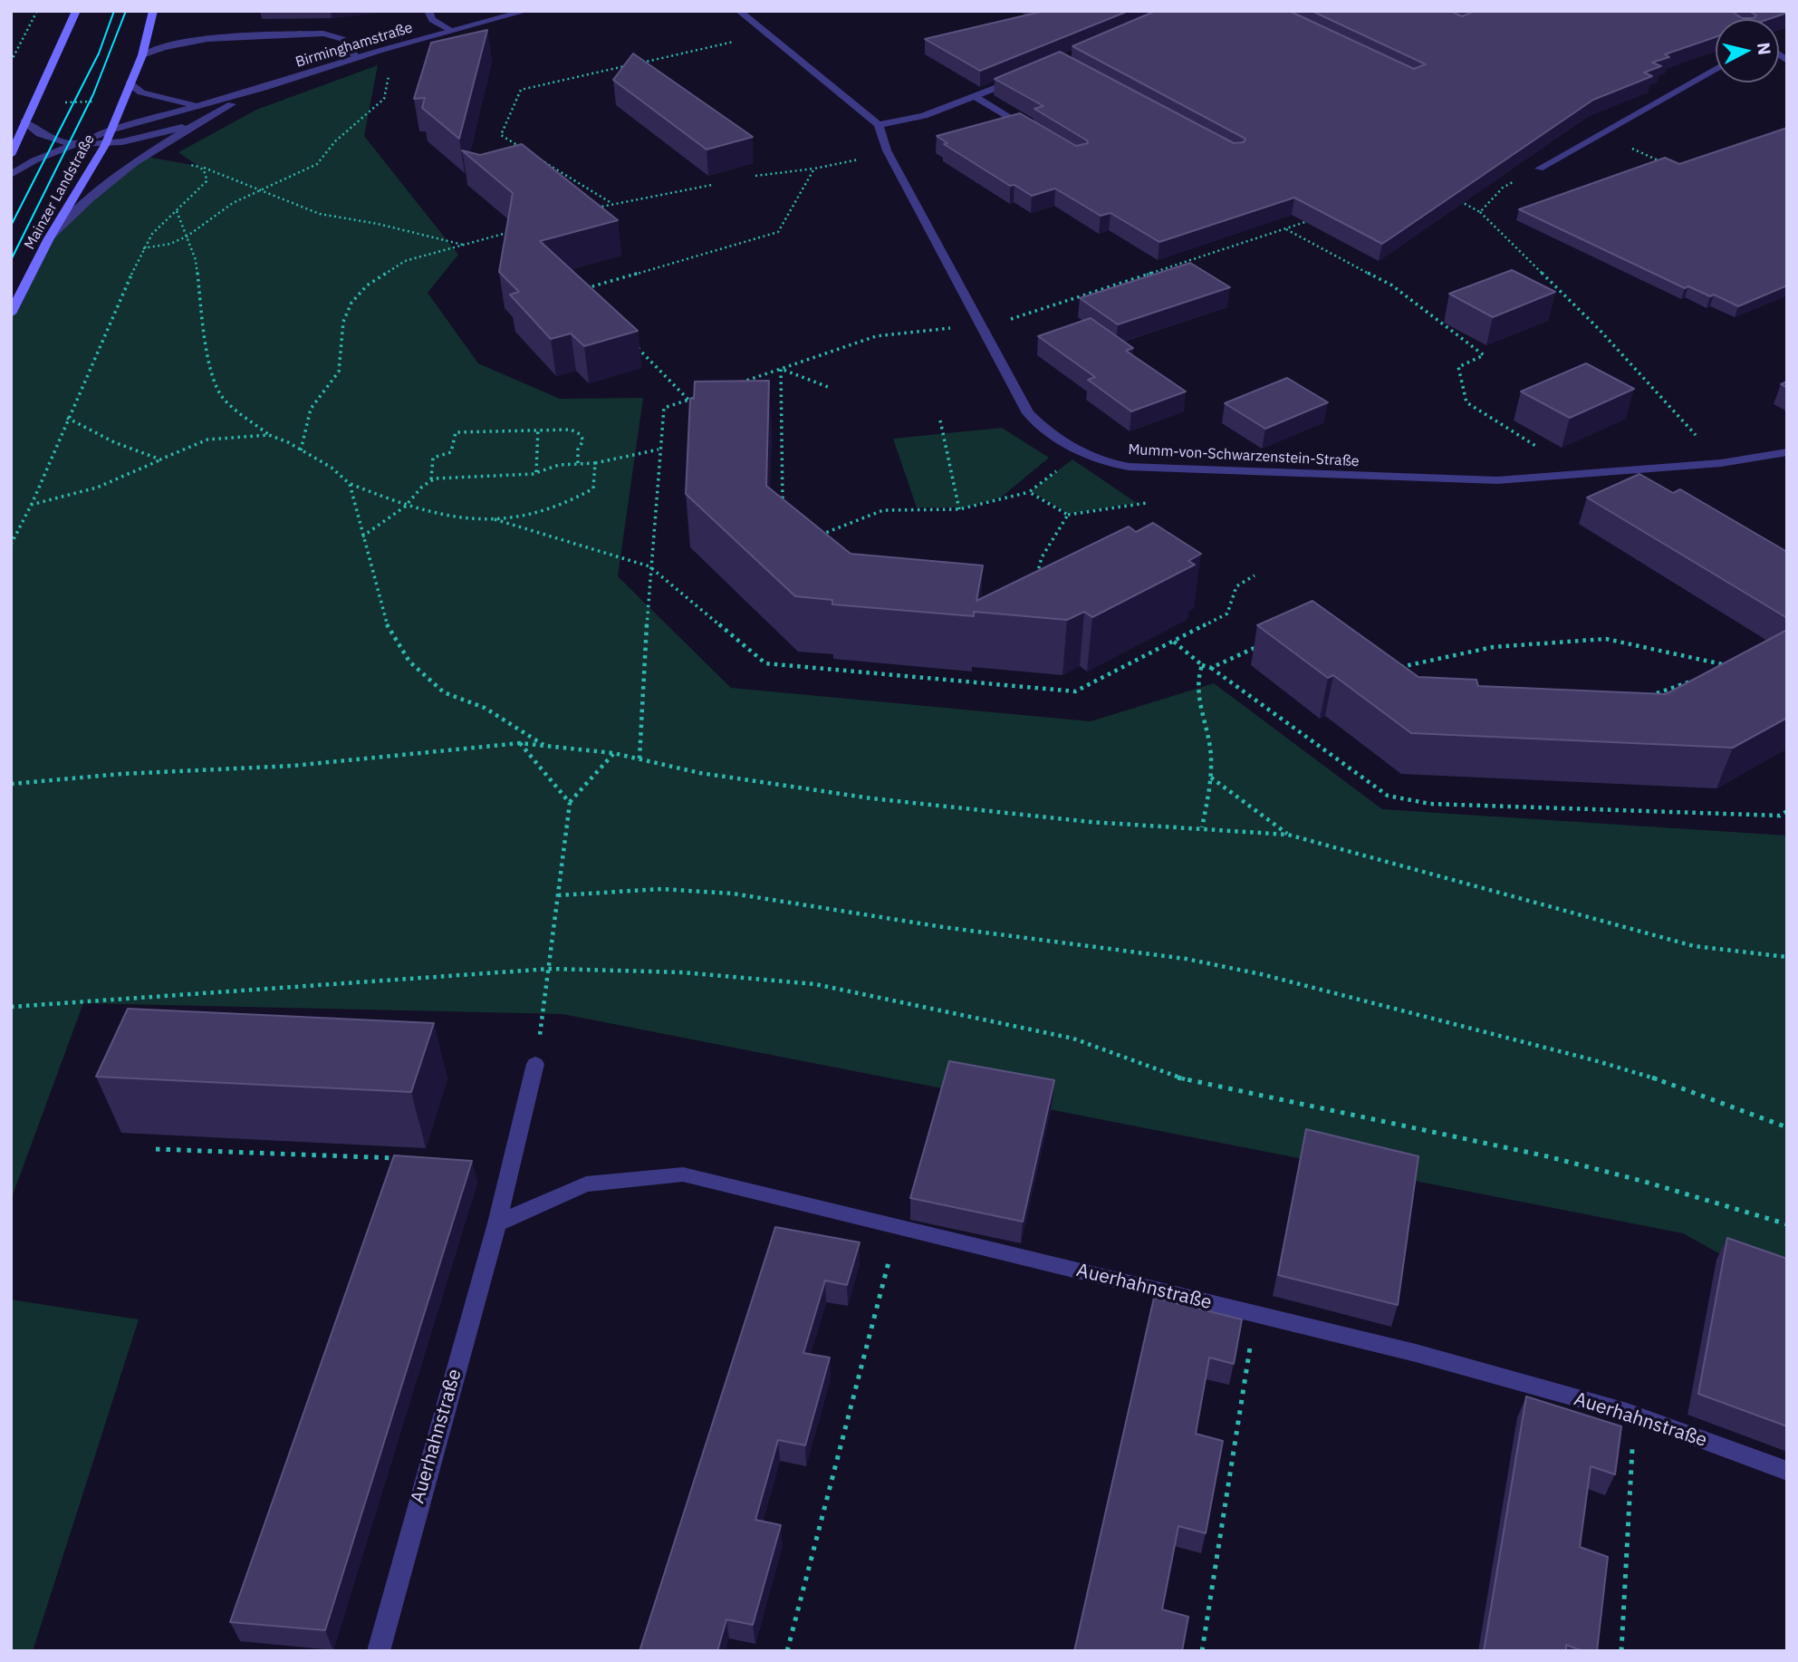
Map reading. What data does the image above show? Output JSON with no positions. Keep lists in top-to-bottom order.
{
  "streets": {
    "main road": ["Mainzer Landstraße"],
    "street": ["Birminghamstraße", "Mumm-von-Schwarzenstein-Straße", "Auerhahnstraße"]
  },
  "crossings": [
    ["Birminghamstraße", "Mainzer Landstraße"]
  ],
  "north": "right"
}
